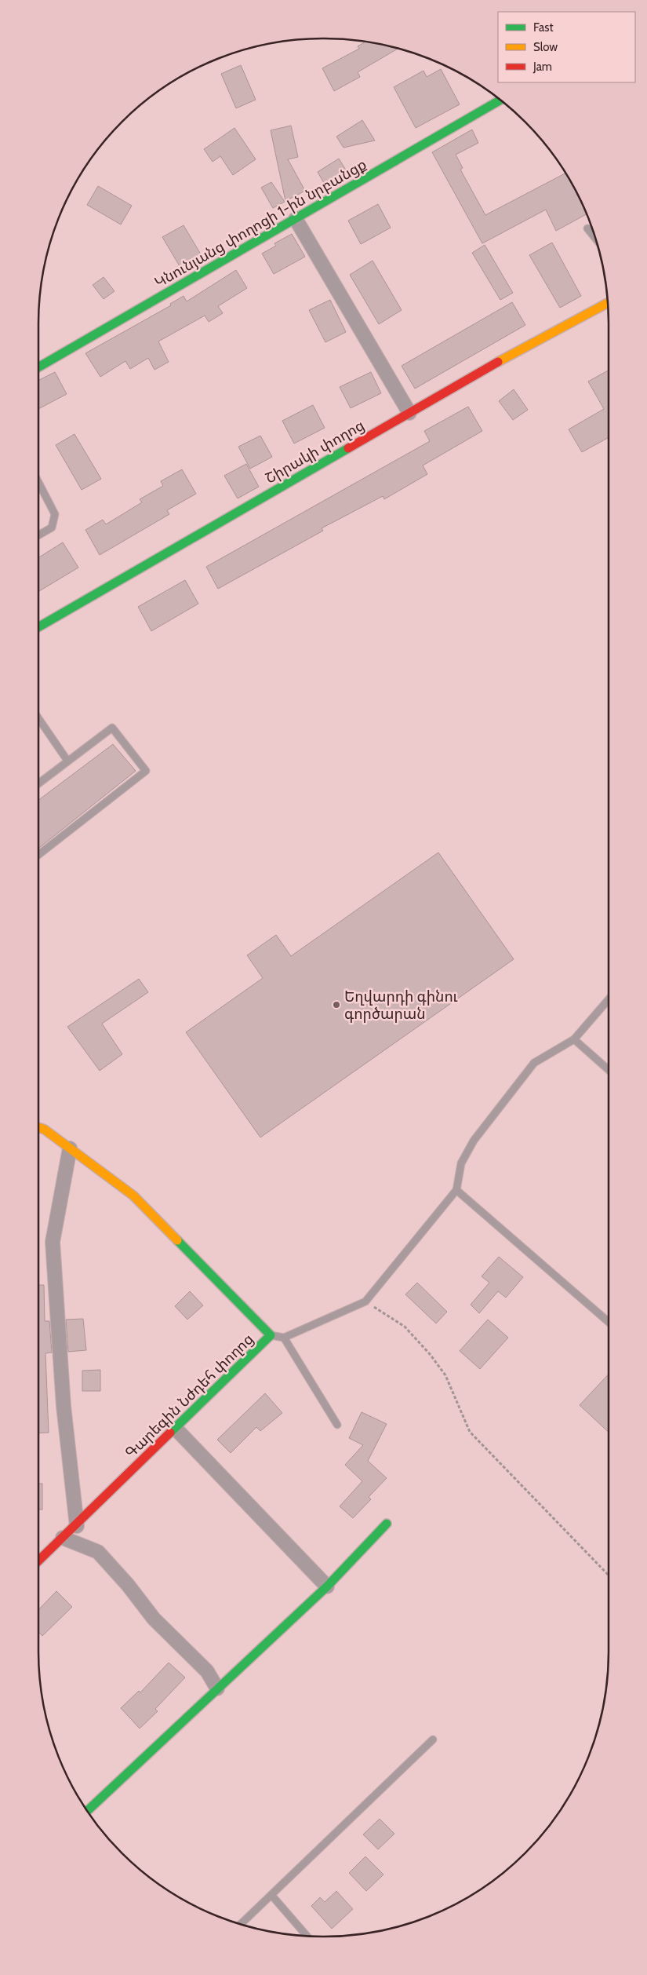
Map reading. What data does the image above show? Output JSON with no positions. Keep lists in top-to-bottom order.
{
  "streets": {
    "street": ["Կնունյանց փողոցի 1-ին նրբանցք", "Շիրակի փողոց", "Գարեգին Նժդեհ փողոց"]
  },
  "places": ["Եղվարդի գինու գործարան"],
  "legend": ["Fast", "Slow", "Jam"]
}
